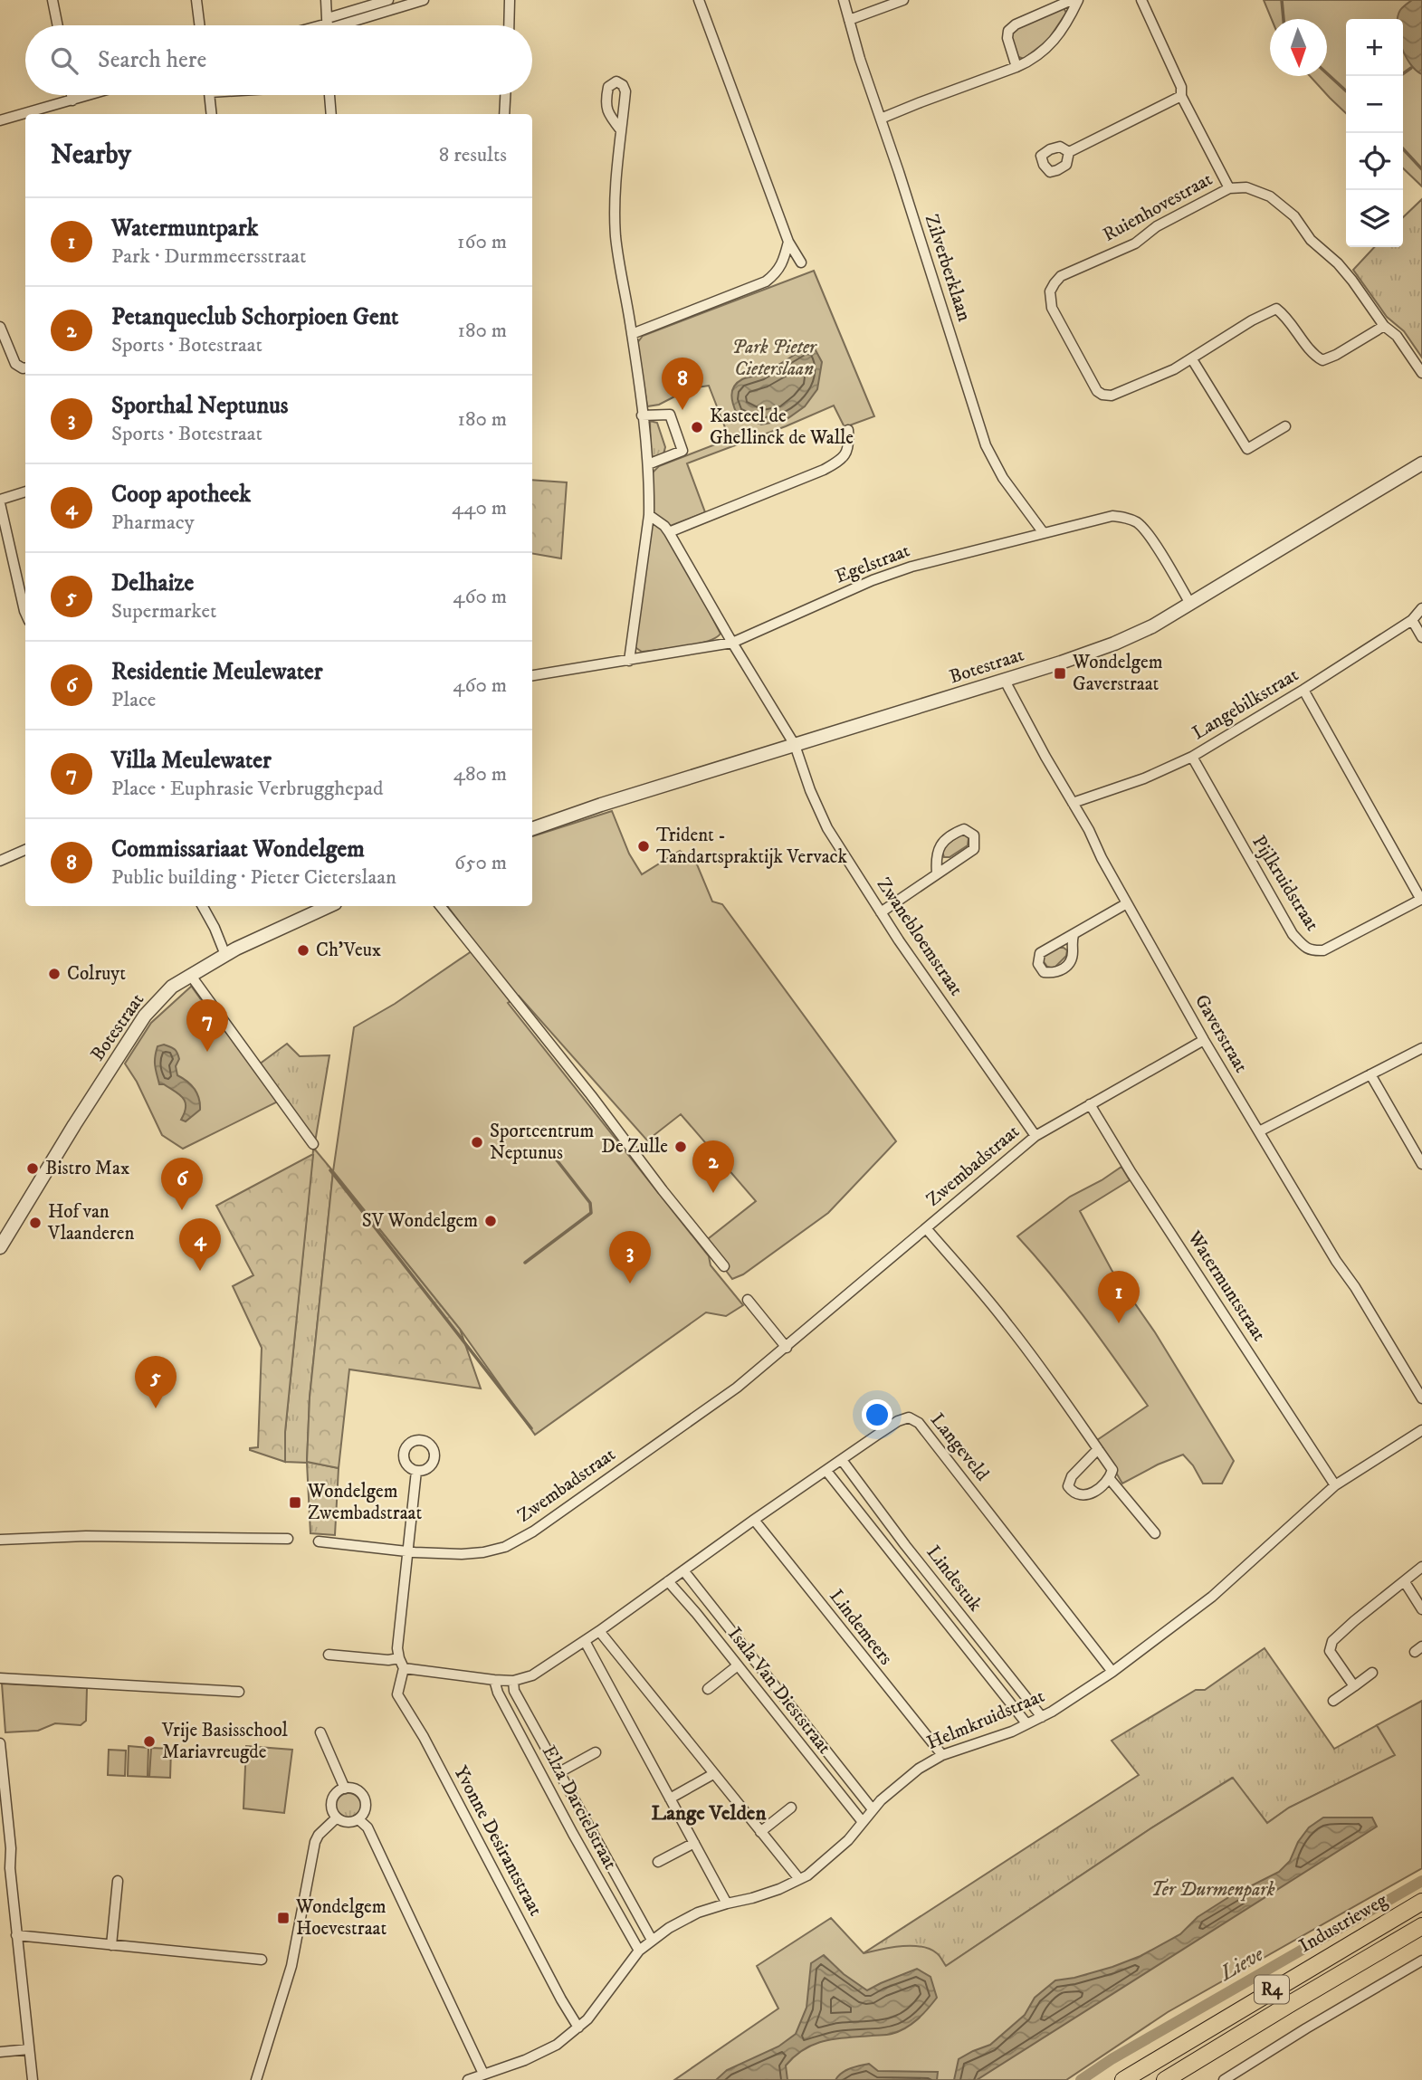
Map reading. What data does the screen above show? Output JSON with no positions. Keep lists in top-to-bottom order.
{
  "streets": {
    "highway": ["Industrieweg", "R4"],
    "street": [
      "Ruienhovestraat",
      "Zilverberklaan",
      "Egelstraat",
      "Botestraat",
      "Langebilkstraat",
      "Pijlkruidstraat",
      "Zwanebloemstraat",
      "Gaverstraat",
      "Zwembadstraat",
      "Watermuntstraat",
      "Langeveld",
      "Lindestuk",
      "Lindemeers",
      "Isala Van Dieststraat",
      "Helmkruidstraat",
      "Elza Darcielstraat",
      "Yvonne Desirantstraat"
    ]
  },
  "crossings": [
    ["Zilverberklaan", "Egelstraat"],
    ["Egelstraat", "Botestraat"],
    ["Egelstraat", "Zwanebloemstraat"],
    ["Botestraat", "Zwanebloemstraat"],
    ["Botestraat", "Gaverstraat"],
    ["Langebilkstraat", "Pijlkruidstraat"],
    ["Langebilkstraat", "Gaverstraat"],
    ["Zwanebloemstraat", "Zwembadstraat"],
    ["Gaverstraat", "Zwembadstraat"],
    ["Zwembadstraat", "Watermuntstraat"],
    ["Watermuntstraat", "Helmkruidstraat"],
    ["Langeveld", "Lindestuk"],
    ["Langeveld", "Lindemeers"],
    ["Langeveld", "Isala Van Dieststraat"],
    ["Langeveld", "Helmkruidstraat"],
    ["Lindestuk", "Helmkruidstraat"],
    ["Lindemeers", "Helmkruidstraat"],
    ["Isala Van Dieststraat", "Helmkruidstraat"],
    ["Helmkruidstraat", "Elza Darcielstraat"],
    ["Helmkruidstraat", "Yvonne Desirantstraat"]
  ],
  "districts": ["Lange Velden"],
  "water": ["Lieve"],
  "parks": ["Park Pieter Cieterslaan", "Ter Durmenpark"],
  "places": {
    "other": [
      "Kasteel de Ghellinck de Walle",
      "Trident - Tandartspraktijk Vervack",
      "Ch'Veux",
      "Colruyt",
      "Sportcentrum Neptunus",
      "De Zulle",
      "Bistro Max",
      "SV Wondelgem",
      "Hof van Vlaanderen",
      "Vrije Basisschool Mariavreugde"
    ],
    "transit": ["Wondelgem Gaverstraat", "Wondelgem Zwembadstraat", "Wondelgem Hoevestraat"]
  },
  "north": "bottom",
  "page": {
    "map_buttons": ["+", "−"],
    "search": "Search here",
    "heading": ["Nearby", "8 results"],
    "list": [
      {
        "mark": "1",
        "name": "Watermuntpark",
        "note": "Park · Durmmeersstraat",
        "value": "160 m"
      },
      {
        "mark": "2",
        "name": "Petanqueclub Schorpioen Gent",
        "note": "Sports · Botestraat",
        "value": "180 m"
      },
      {
        "mark": "3",
        "name": "Sporthal Neptunus",
        "note": "Sports · Botestraat",
        "value": "180 m"
      },
      {
        "mark": "4",
        "name": "Coop apotheek",
        "note": "Pharmacy",
        "value": "440 m"
      },
      {
        "mark": "5",
        "name": "Delhaize",
        "note": "Supermarket",
        "value": "460 m"
      },
      {
        "mark": "6",
        "name": "Residentie Meulewater",
        "note": "Place",
        "value": "460 m"
      },
      {
        "mark": "7",
        "name": "Villa Meulewater",
        "note": "Place · Euphrasie Verbrugghepad",
        "value": "480 m"
      },
      {
        "mark": "8",
        "name": "Commissariaat Wondelgem",
        "note": "Public building · Pieter Cieterslaan",
        "value": "650 m"
      }
    ],
    "pins": [
      "8",
      "7",
      "2",
      "6",
      "4",
      "3",
      "1",
      "5"
    ]
  }
}
